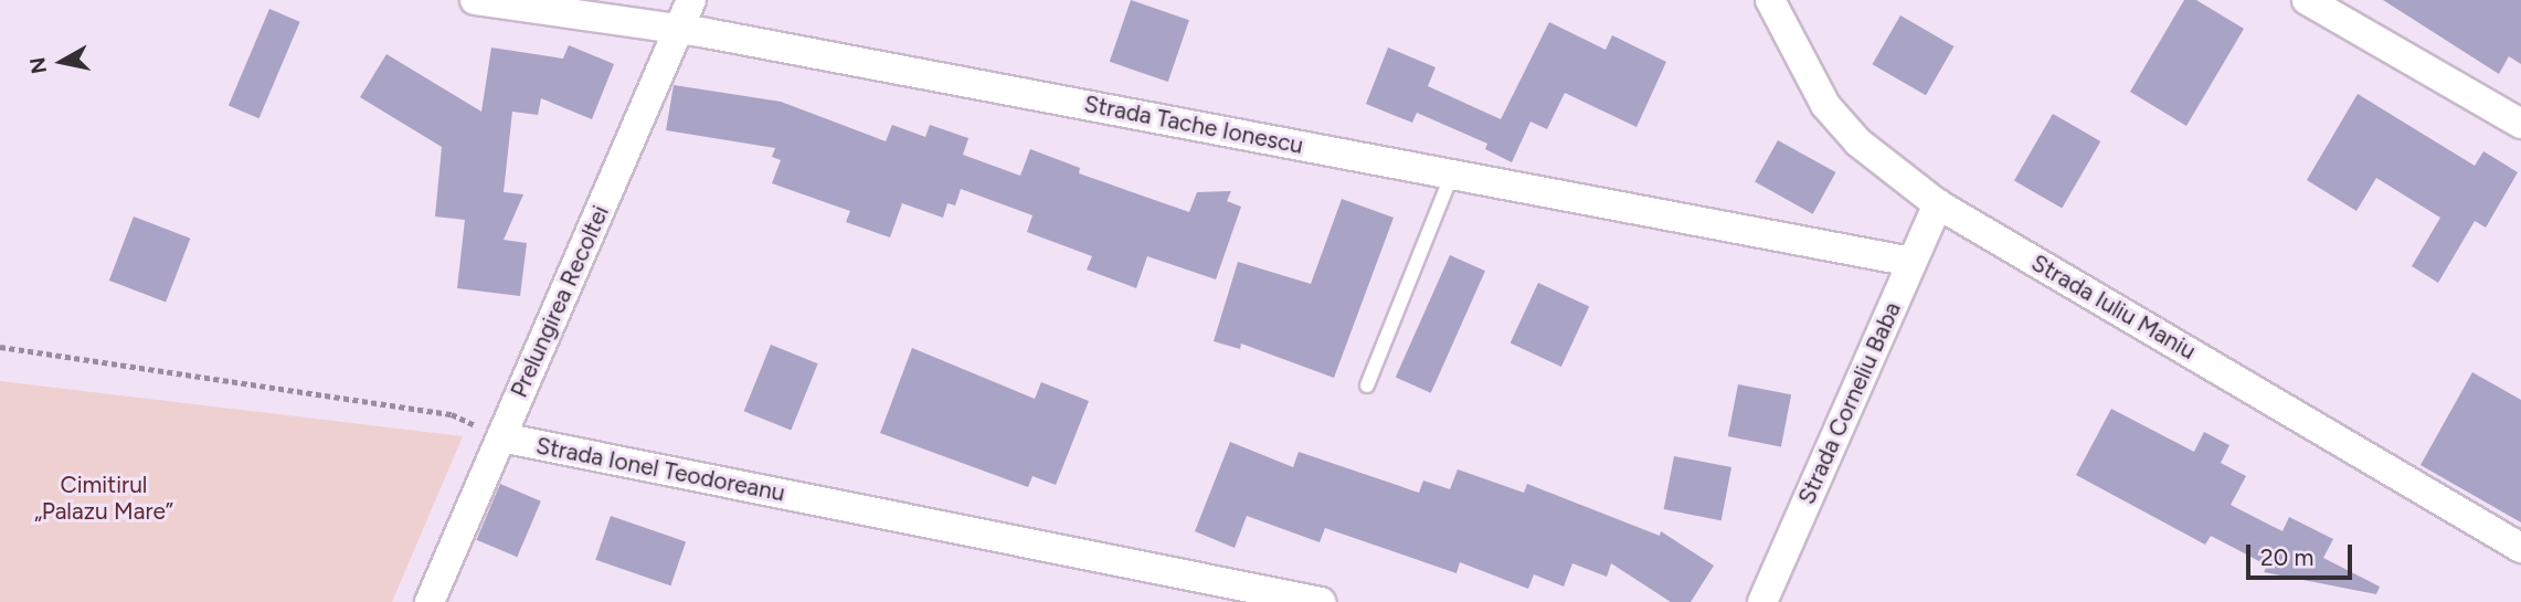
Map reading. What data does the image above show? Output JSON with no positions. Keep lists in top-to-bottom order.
{
  "streets": {
    "street": [
      "Strada Tache Ionescu",
      "Prelungirea Recoltei",
      "Strada Iuliu Maniu",
      "Strada Corneliu Baba",
      "Strada Ionel Teodoreanu"
    ]
  },
  "crossings": [
    ["Strada Tache Ionescu", "Prelungirea Recoltei"],
    ["Strada Tache Ionescu", "Strada Corneliu Baba"],
    ["Prelungirea Recoltei", "Strada Ionel Teodoreanu"],
    ["Strada Iuliu Maniu", "Strada Corneliu Baba"]
  ],
  "parks": ["Cimitirul „Palazu Mare”"],
  "scale_bar": "20 m",
  "north": "left"
}
